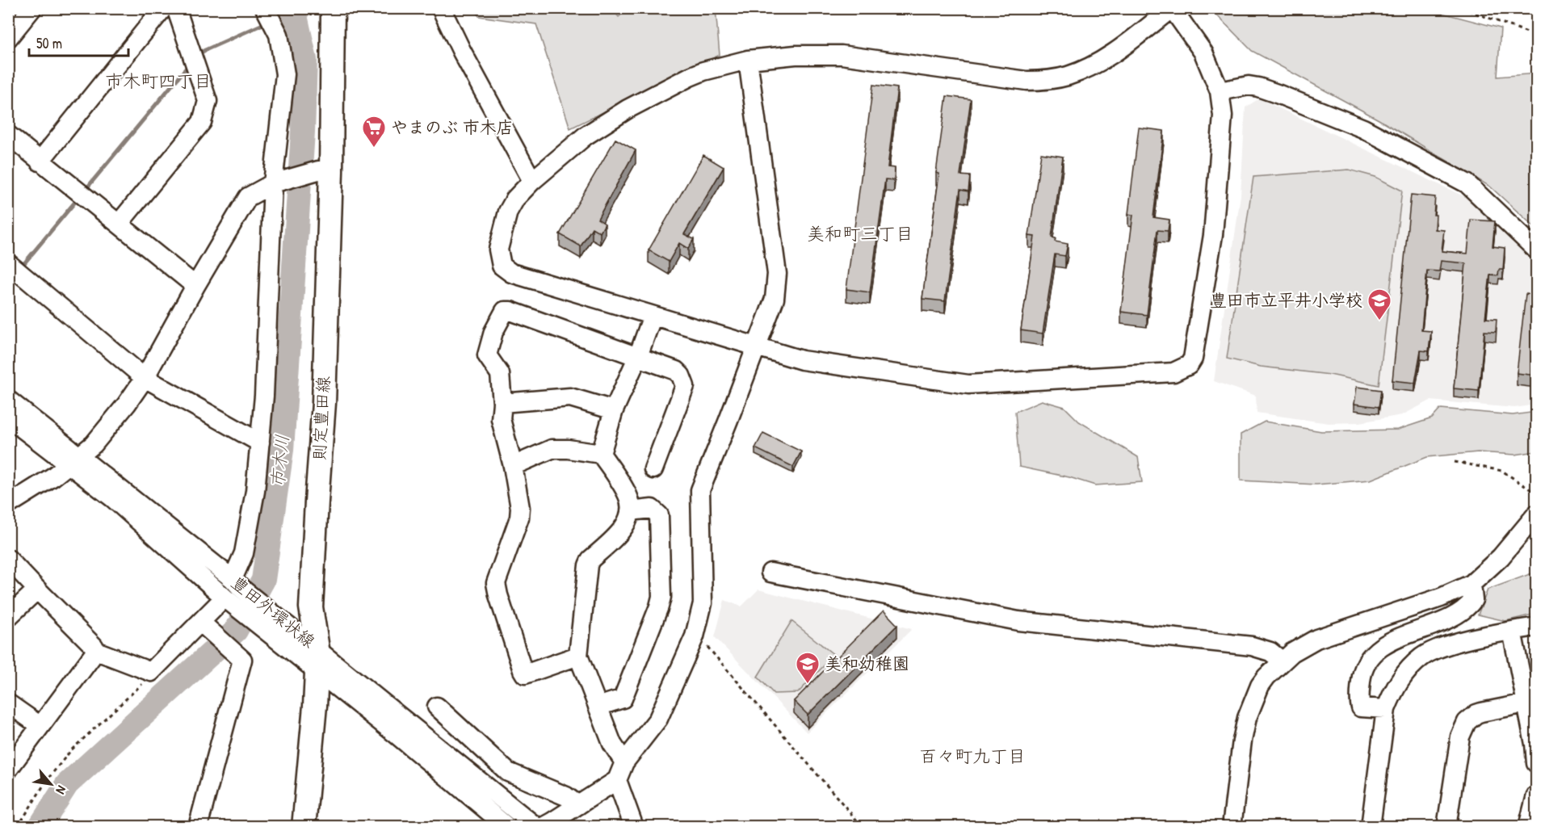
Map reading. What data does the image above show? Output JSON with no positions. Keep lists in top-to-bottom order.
{
  "streets": {
    "main road": ["則定豊田線"],
    "street": ["豊田外環状線"]
  },
  "crossings": [
    ["則定豊田線", "豊田外環状線"]
  ],
  "districts": ["市木町四丁目", "美和町三丁目", "百々町九丁目"],
  "water": ["市木川"],
  "places": {
    "supermarket": ["やまのぶ 市木店"],
    "school or university": ["豊田市立平井小学校", "美和幼稚園"]
  },
  "scale_bar": "50 m",
  "north": "bottom right"
}
